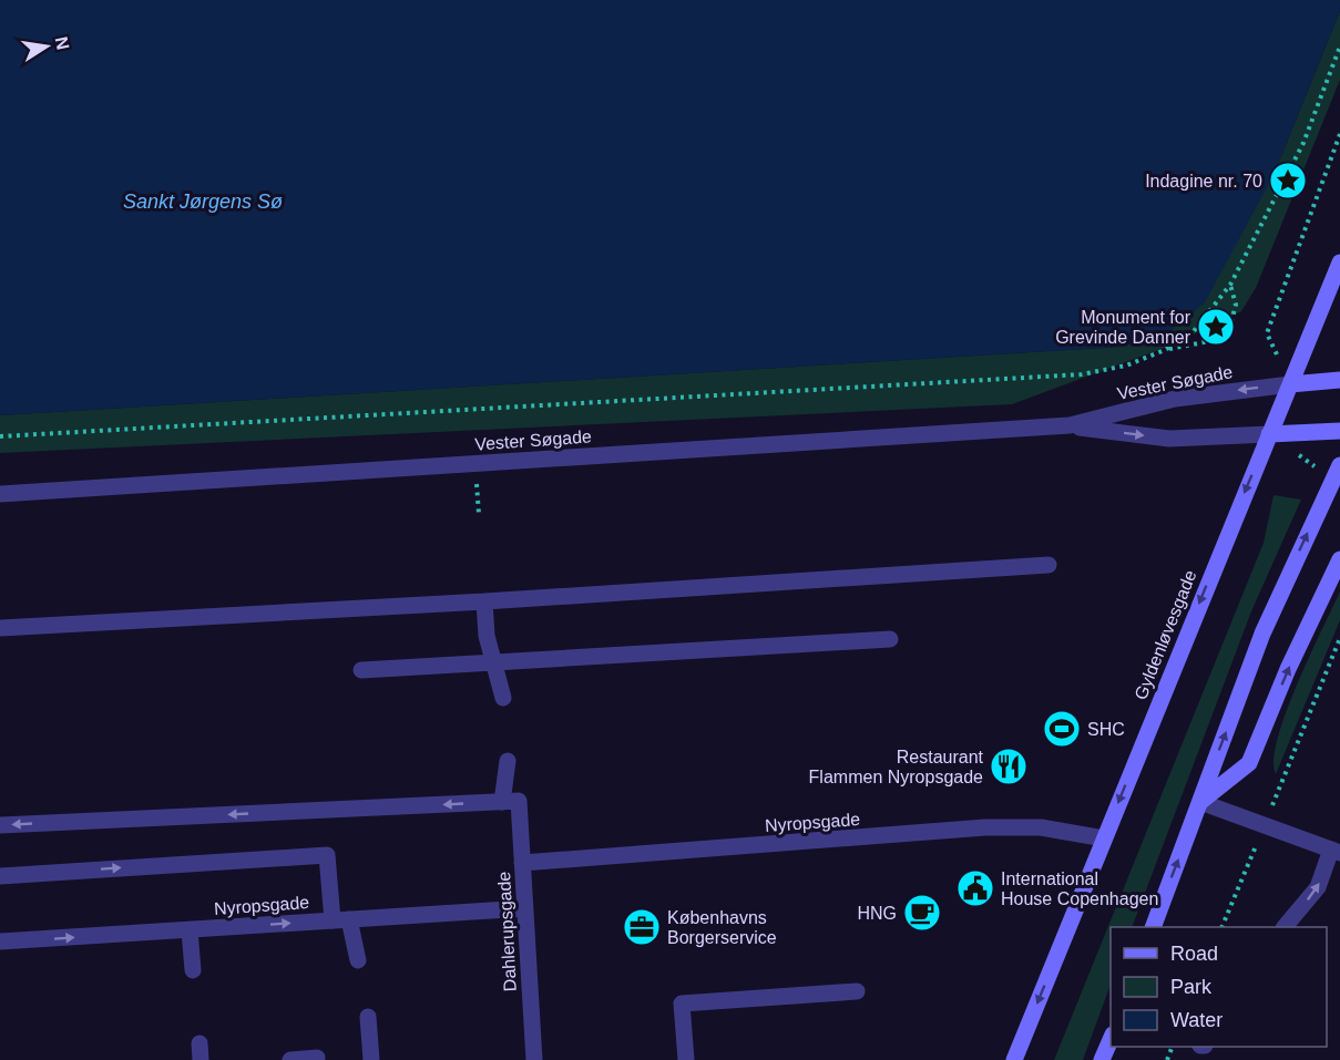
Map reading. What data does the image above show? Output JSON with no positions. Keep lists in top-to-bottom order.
{
  "streets": {
    "street": [
      "Vester Søgade",
      "Gyldenløvesgade",
      "Nyropsgade",
      "Dahlerupsgade"
    ]
  },
  "crossings": [
    ["Vester Søgade", "Gyldenløvesgade"],
    ["Gyldenløvesgade", "Nyropsgade"],
    ["Nyropsgade", "Dahlerupsgade"]
  ],
  "water": ["Sankt Jørgens Sø"],
  "places": {
    "place": ["Indagine nr. 70", "Monument for Grevinde Danner"],
    "sports": ["SHC"],
    "restaurant": ["Restaurant Flammen Nyropsgade"],
    "public building": ["International House Copenhagen"],
    "cafe": ["HNG"],
    "office": ["Københavns Borgerservice"]
  },
  "legend": ["Road", "Park", "Water"],
  "north": "right"
}
